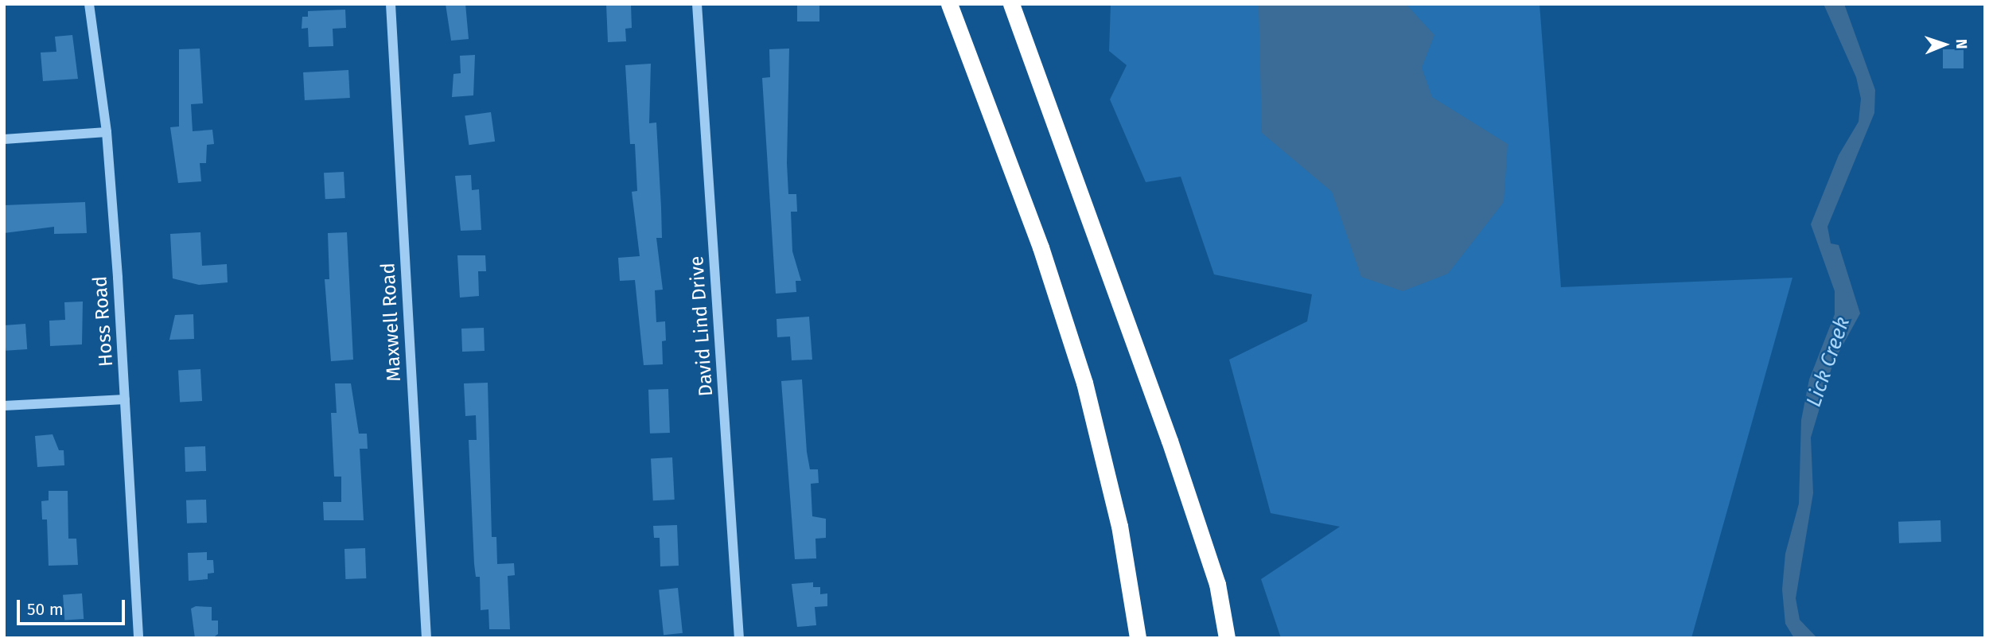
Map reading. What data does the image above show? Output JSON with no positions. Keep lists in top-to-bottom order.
{
  "streets": {
    "street": ["Hoss Road", "Maxwell Road", "David Lind Drive"]
  },
  "water": ["Lick Creek"],
  "scale_bar": "50 m",
  "north": "right"
}
